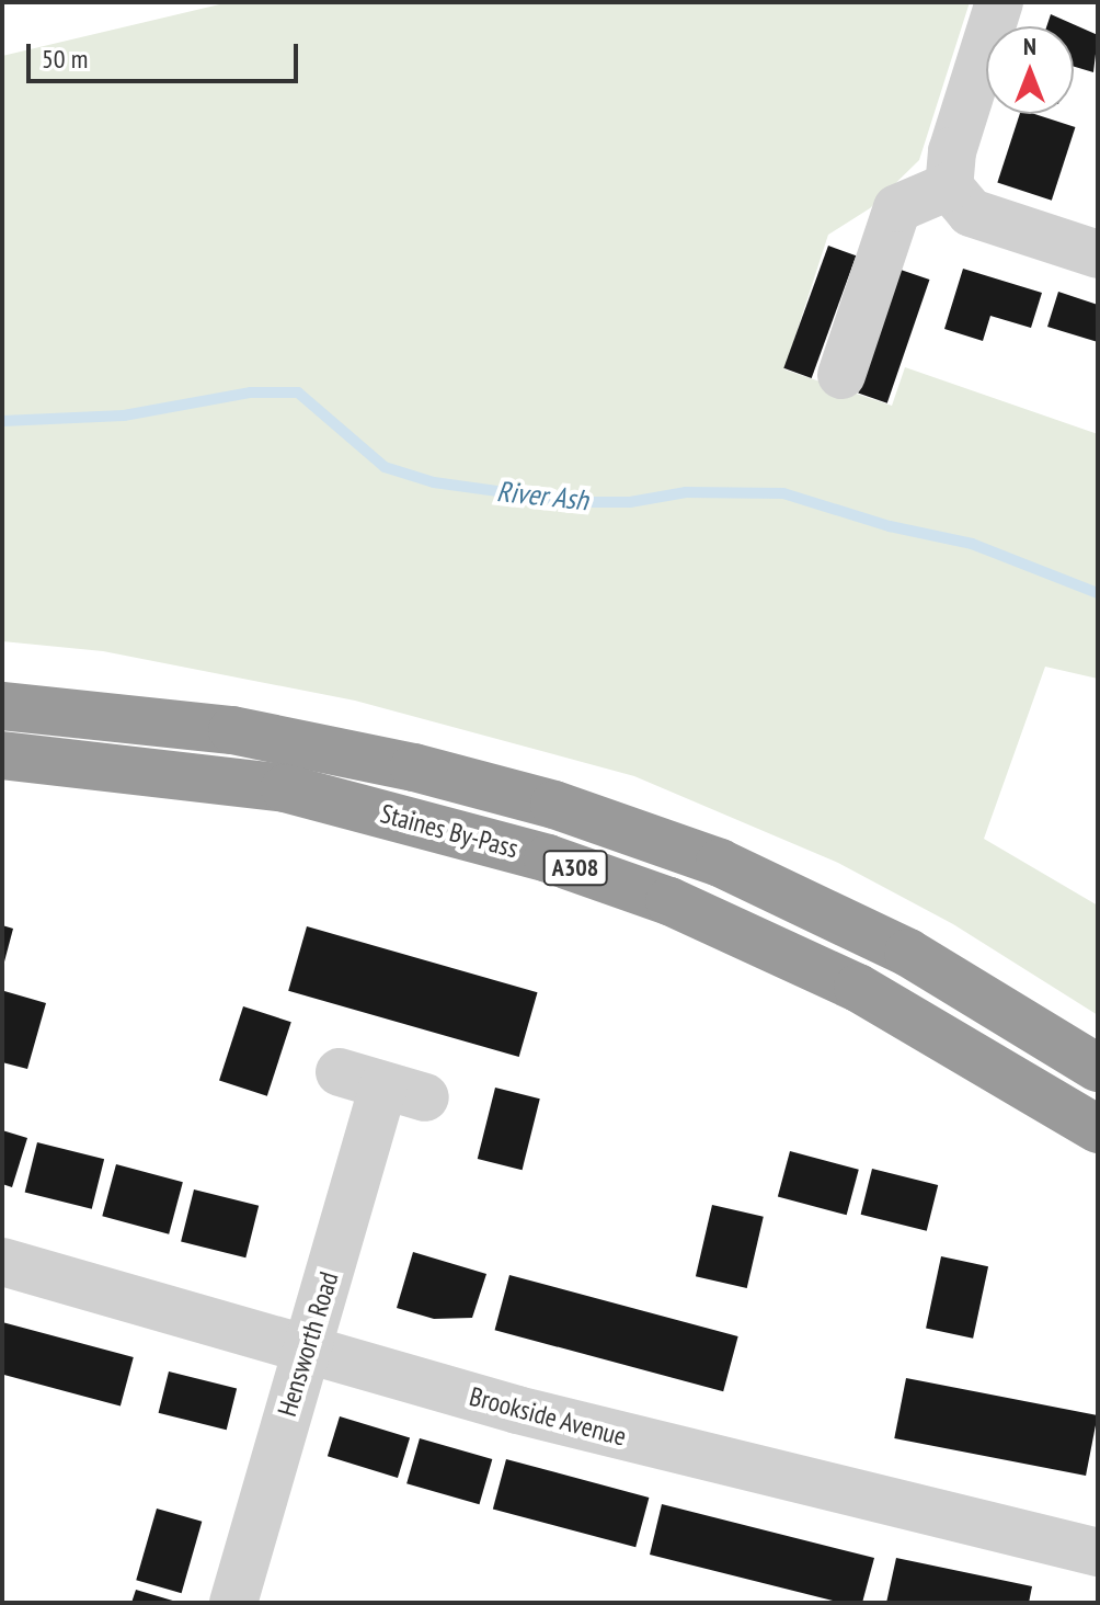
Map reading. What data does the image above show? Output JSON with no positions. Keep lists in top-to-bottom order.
{
  "streets": {
    "highway": ["Staines By-Pass", "A308"],
    "street": ["Hensworth Road", "Brookside Avenue"]
  },
  "crossings": [
    ["Hensworth Road", "Brookside Avenue"]
  ],
  "water": ["River Ash"],
  "scale_bar": "50 m",
  "north": "top"
}
